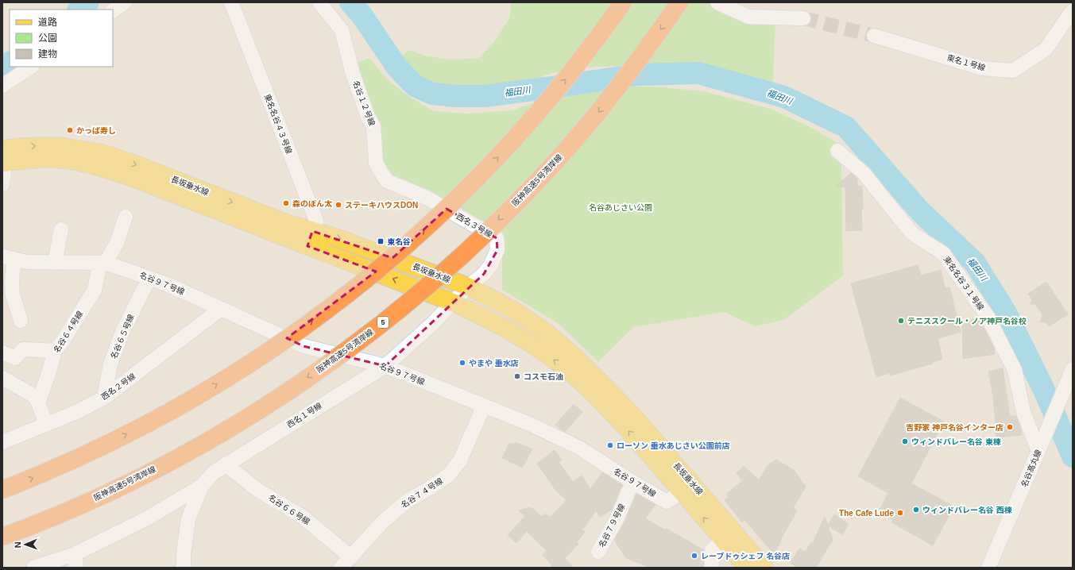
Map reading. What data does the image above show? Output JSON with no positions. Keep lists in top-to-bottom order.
{
  "streets": {
    "highway": ["阪神高速5号湾岸線", "5"],
    "main road": ["長坂垂水線"],
    "street": [
      "東名１号線",
      "名谷１２号線",
      "東名名谷４３号線",
      "西名３号線",
      "名谷９７号線",
      "東名名谷３１号線",
      "名谷６４号線",
      "名谷６５号線",
      "西名２号線",
      "西名１号線",
      "名谷高丸線",
      "名谷７４号線",
      "名谷６６号線",
      "名谷７９号線"
    ]
  },
  "crossings": [
    ["名谷１２号線", "西名３号線"],
    ["東名名谷４３号線", "長坂垂水線"],
    ["長坂垂水線", "西名３号線"],
    ["長坂垂水線", "名谷９７号線"],
    ["長坂垂水線", "西名１号線"],
    ["西名３号線", "西名１号線"],
    ["名谷９７号線", "名谷６４号線"],
    ["名谷９７号線", "名谷６５号線"],
    ["名谷９７号線", "西名２号線"],
    ["名谷９７号線", "西名１号線"],
    ["名谷９７号線", "名谷７４号線"],
    ["名谷９７号線", "名谷７９号線"],
    ["東名名谷３１号線", "名谷高丸線"],
    ["名谷６５号線", "西名２号線"],
    ["西名１号線", "名谷６６号線"],
    ["名谷７４号線", "名谷６６号線"]
  ],
  "water": ["福田川"],
  "parks": ["名谷あじさい公園"],
  "places": {
    "other": [
      "かっぱ寿し",
      "森のぽん太",
      "ステーキハウスDON",
      "テニススクール・ノア神戸名谷校",
      "やまや 垂水店",
      "コスモ石油",
      "吉野家 神戸名谷インター店",
      "ウィンドバレー名谷 東棟",
      "ローソン 垂水あじさい公園前店",
      "ウィンドバレー名谷 西棟",
      "The Cafe Lude",
      "レーブドゥシェフ 名谷店"
    ],
    "transit": ["東名谷"]
  },
  "legend": ["道路", "公園", "建物"],
  "north": "left"
}
